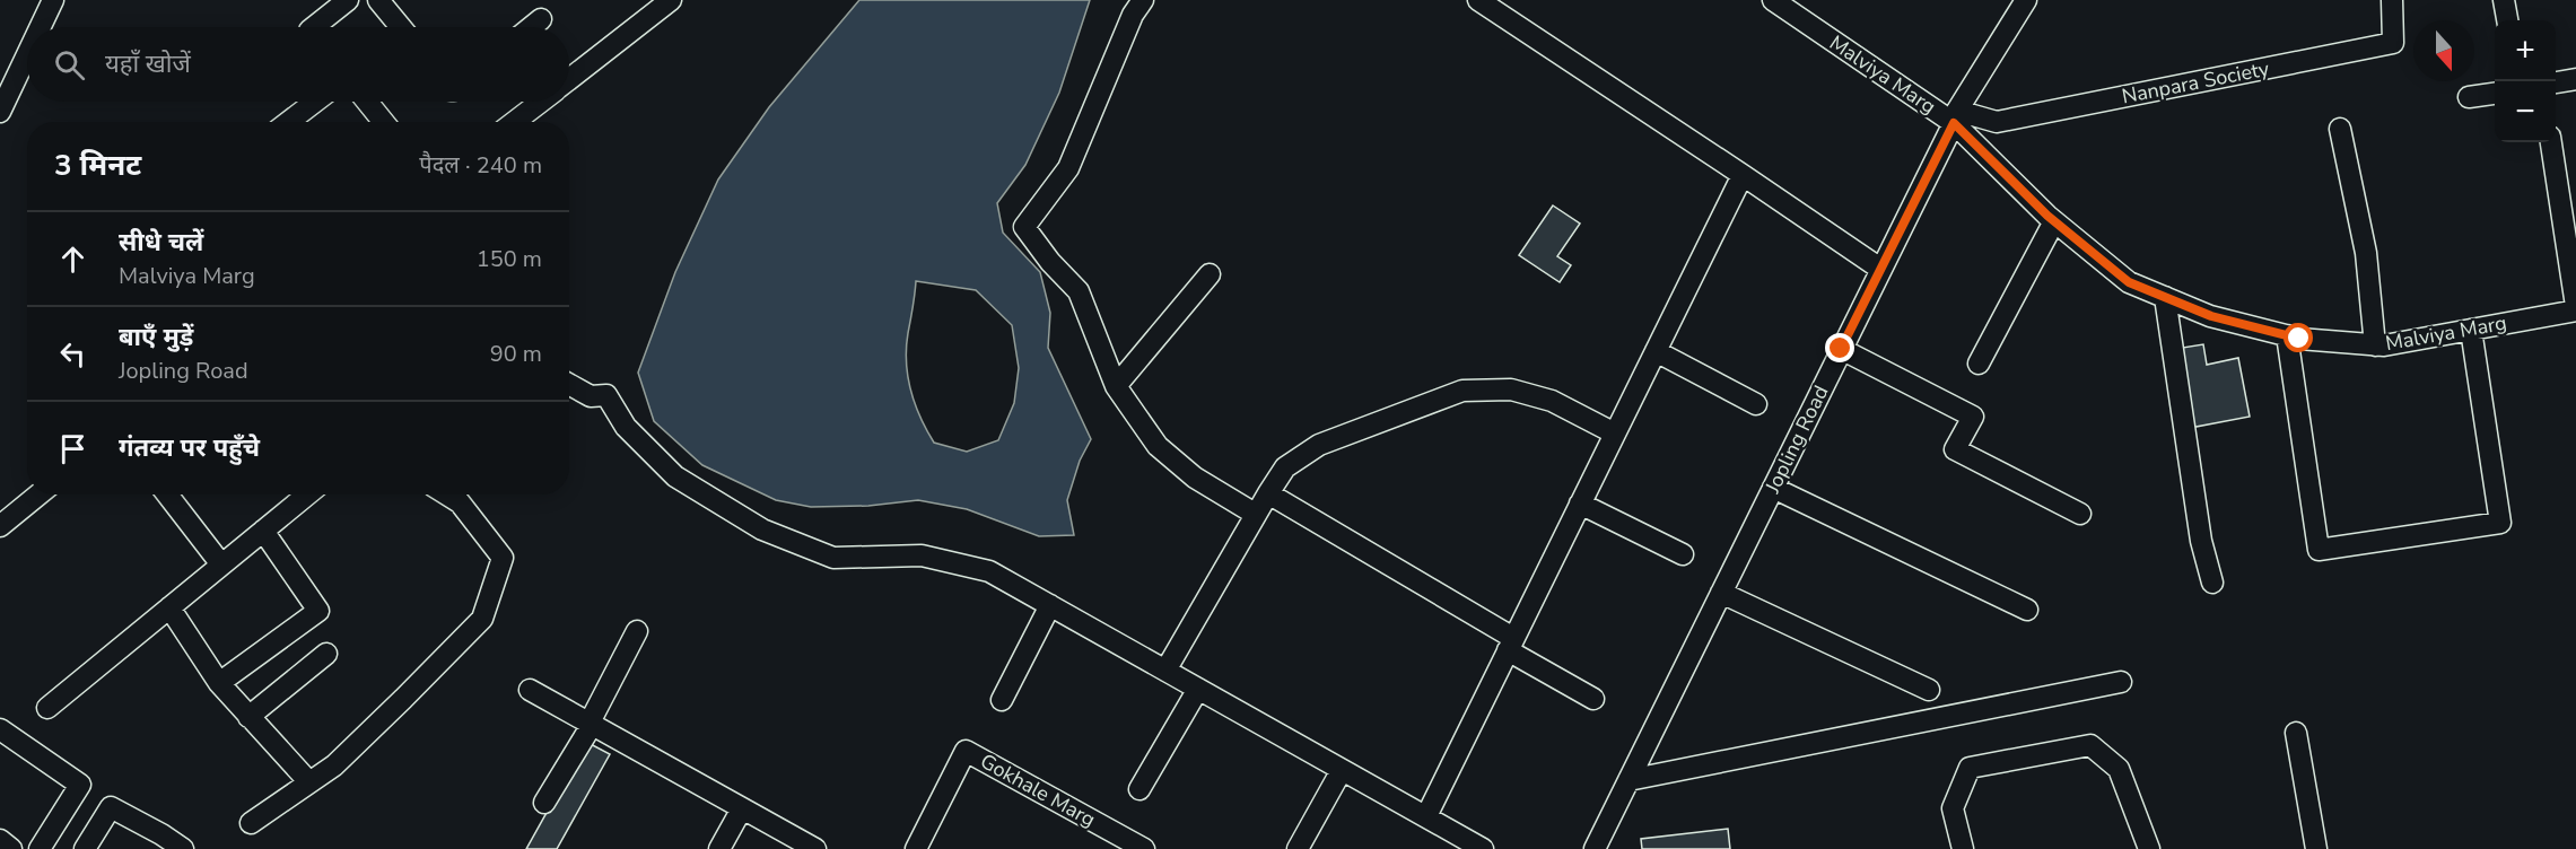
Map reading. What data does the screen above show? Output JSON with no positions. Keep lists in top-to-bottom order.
{
  "streets": {
    "street": [
      "Malviya Marg",
      "Nanpara Society",
      "Jopling Road",
      "Gokhale Marg"
    ]
  },
  "crossings": [
    ["Malviya Marg", "Nanpara Society"],
    ["Malviya Marg", "Jopling Road"],
    ["Nanpara Society", "Jopling Road"]
  ],
  "north": "bottom",
  "page": {
    "map_buttons": ["+", "−"],
    "search": "यहाँ खोजें",
    "heading": ["3 मिनट", "पैदल · 240 m"],
    "list": [
      ["सीधे चलें", "Malviya Marg", "150 m"],
      ["बाएँ मुड़ें", "Jopling Road", "90 m"],
      "गंतव्य पर पहुँचे"
    ]
  }
}
